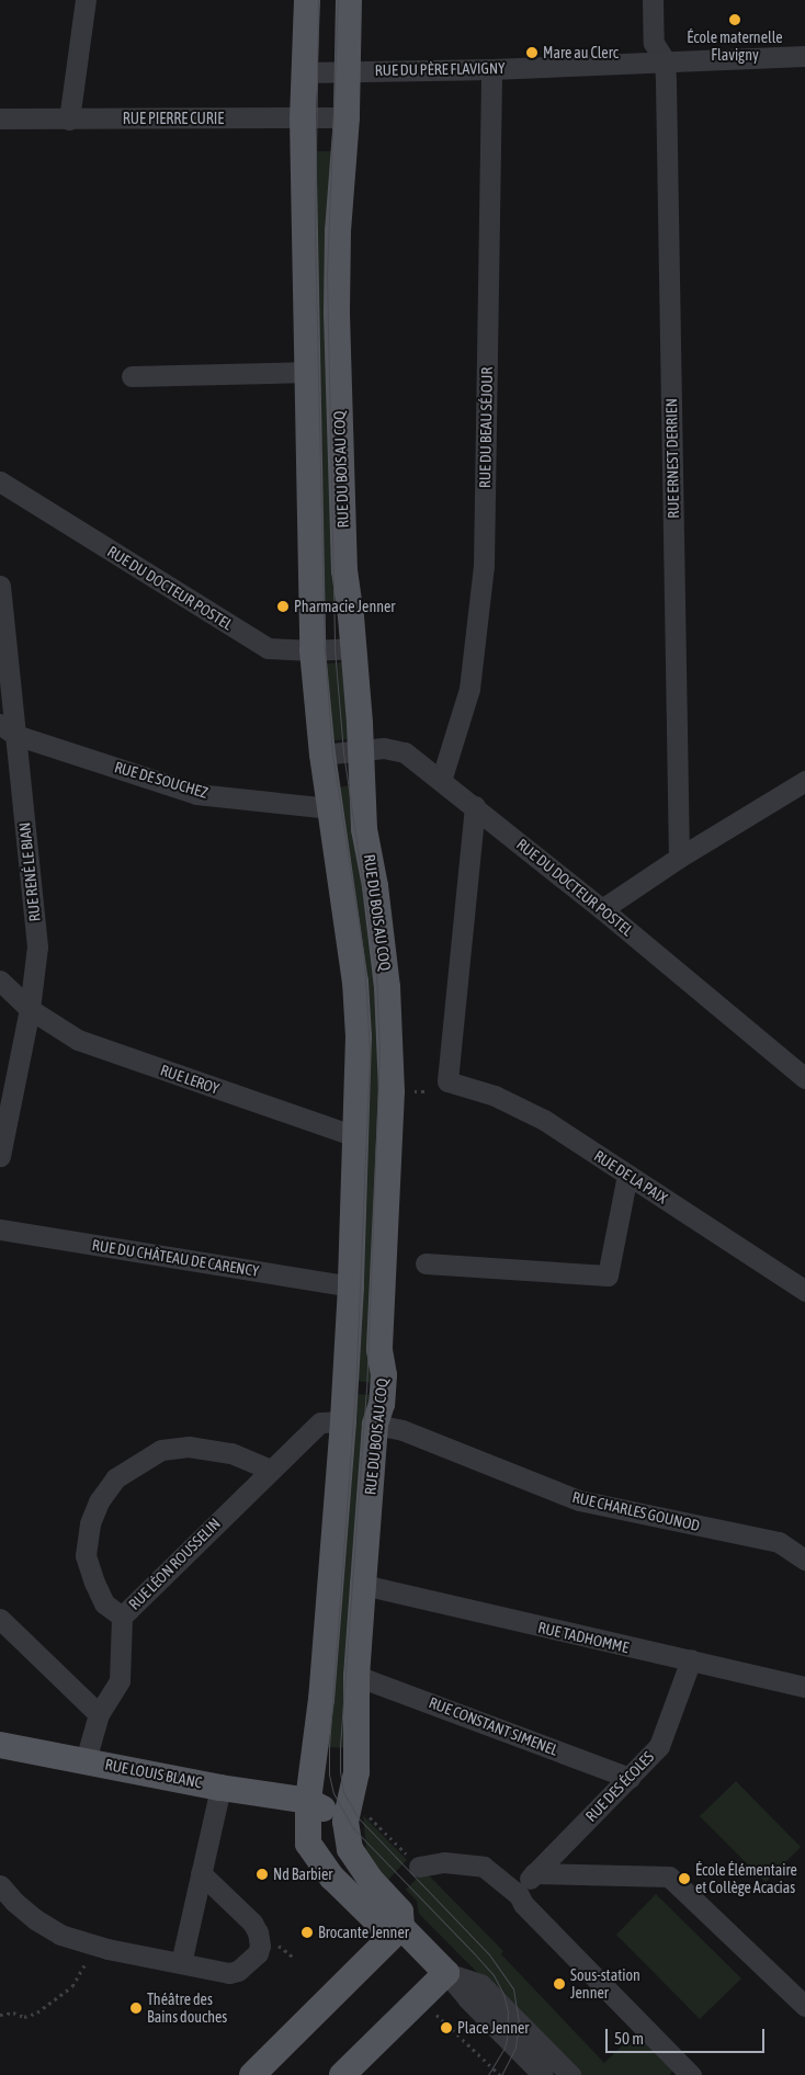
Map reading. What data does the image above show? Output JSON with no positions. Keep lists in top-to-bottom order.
{
  "streets": {
    "main road": ["RUE DU BOIS AU COQ", "RUE LOUIS BLANC"],
    "street": [
      "RUE DU PÈRE FLAVIGNY",
      "RUE PIERRE CURIE",
      "RUE DU BEAU SÉJOUR",
      "RUE ERNEST DERRIEN",
      "RUE DU DOCTEUR POSTEL",
      "RUE DE SOUCHEZ",
      "RUE RENÉ LE BIAN",
      "RUE LEROY",
      "RUE DE LA PAIX",
      "RUE DU CHÂTEAU DE CARENCY",
      "RUE CHARLES GOUNOD",
      "RUE LÉON ROUSSELIN",
      "RUE TADHOMME",
      "RUE CONSTANT SIMENEL",
      "RUE DES ÉCOLES"
    ]
  },
  "crossings": [
    ["RUE DU PÈRE FLAVIGNY", "RUE DU BEAU SÉJOUR"],
    ["RUE DU PÈRE FLAVIGNY", "RUE ERNEST DERRIEN"],
    ["RUE DU PÈRE FLAVIGNY", "RUE DU BOIS AU COQ"],
    ["RUE PIERRE CURIE", "RUE DU BOIS AU COQ"],
    ["RUE DU BEAU SÉJOUR", "RUE DU DOCTEUR POSTEL"],
    ["RUE DU BOIS AU COQ", "RUE DU DOCTEUR POSTEL"],
    ["RUE DU BOIS AU COQ", "RUE DE SOUCHEZ"],
    ["RUE DU BOIS AU COQ", "RUE LEROY"],
    ["RUE DU BOIS AU COQ", "RUE DU CHÂTEAU DE CARENCY"],
    ["RUE DU BOIS AU COQ", "RUE CHARLES GOUNOD"],
    ["RUE DU BOIS AU COQ", "RUE LÉON ROUSSELIN"],
    ["RUE DU BOIS AU COQ", "RUE TADHOMME"],
    ["RUE DU BOIS AU COQ", "RUE CONSTANT SIMENEL"],
    ["RUE DU BOIS AU COQ", "RUE LOUIS BLANC"],
    ["RUE DE SOUCHEZ", "RUE RENÉ LE BIAN"],
    ["RUE RENÉ LE BIAN", "RUE LEROY"],
    ["RUE LÉON ROUSSELIN", "RUE LOUIS BLANC"],
    ["RUE TADHOMME", "RUE DES ÉCOLES"],
    ["RUE CONSTANT SIMENEL", "RUE DES ÉCOLES"]
  ],
  "places": [
    "École maternelle Flavigny",
    "Mare au Clerc",
    "Pharmacie Jenner",
    "Nd Barbier",
    "École Élémentaire et Collège Acacias",
    "Brocante Jenner",
    "Sous-station Jenner",
    "Théâtre des Bains douches",
    "Place Jenner"
  ],
  "scale_bar": "50 m"
}
